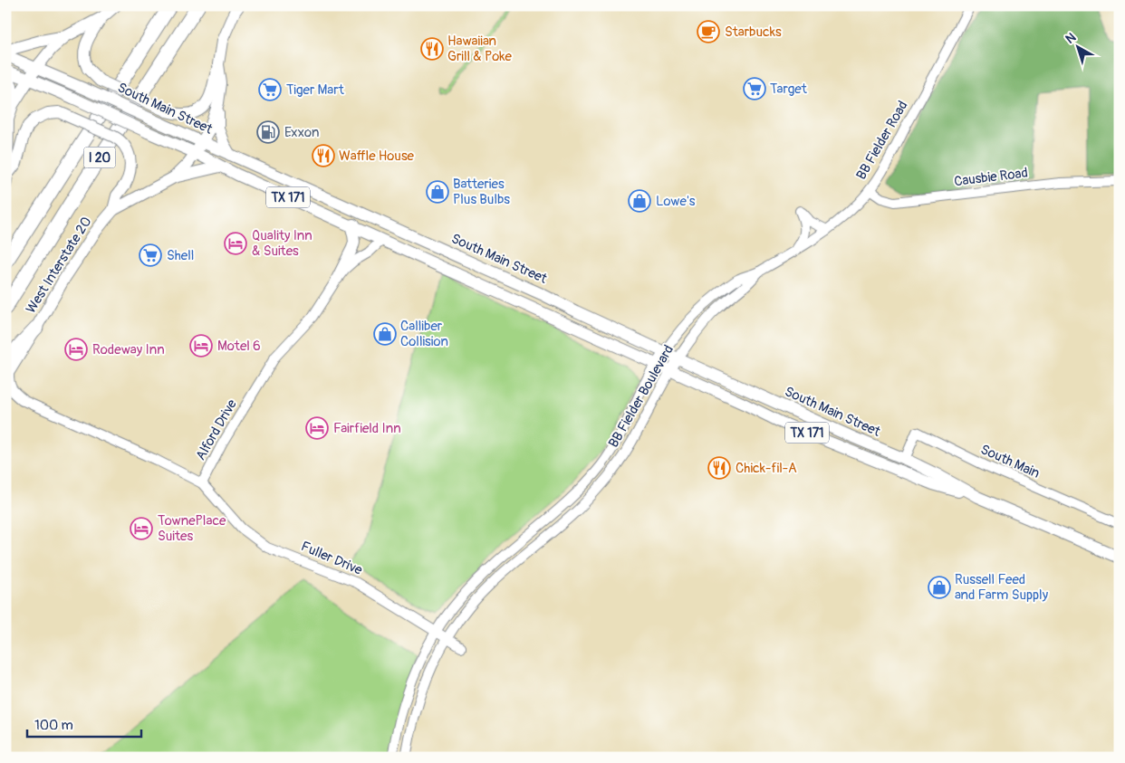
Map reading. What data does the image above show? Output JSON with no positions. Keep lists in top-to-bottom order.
{
  "streets": {
    "highway": ["I 20"],
    "main road": ["South Main Street", "TX 171", "West Interstate 20"],
    "street": [
      "BB Fielder Road",
      "Causbie Road",
      "BB Fielder Boulevard",
      "Alford Drive",
      "South Main",
      "Fuller Drive"
    ]
  },
  "crossings": [
    ["South Main Street", "West Interstate 20"],
    ["South Main Street", "BB Fielder Boulevard"],
    ["South Main Street", "Alford Drive"],
    ["South Main Street", "South Main"],
    ["BB Fielder Road", "Causbie Road"],
    ["BB Fielder Road", "BB Fielder Boulevard"],
    ["BB Fielder Boulevard", "Fuller Drive"],
    ["Alford Drive", "Fuller Drive"]
  ],
  "places": {
    "cafe": ["Starbucks"],
    "restaurant": ["Hawaiian Grill & Poke", "Waffle House", "Chick-fil-A"],
    "supermarket": ["Target", "Tiger Mart", "Shell"],
    "fuel station": ["Exxon"],
    "shop": [
      "Batteries Plus Bulbs",
      "Lowe's",
      "Calliber Collision",
      "Russell Feed and Farm Supply"
    ],
    "hotel": [
      "Quality Inn & Suites",
      "Motel 6",
      "Rodeway Inn",
      "Fairfield Inn",
      "TownePlace Suites"
    ]
  },
  "scale_bar": "100 m",
  "north": "top left"
}
